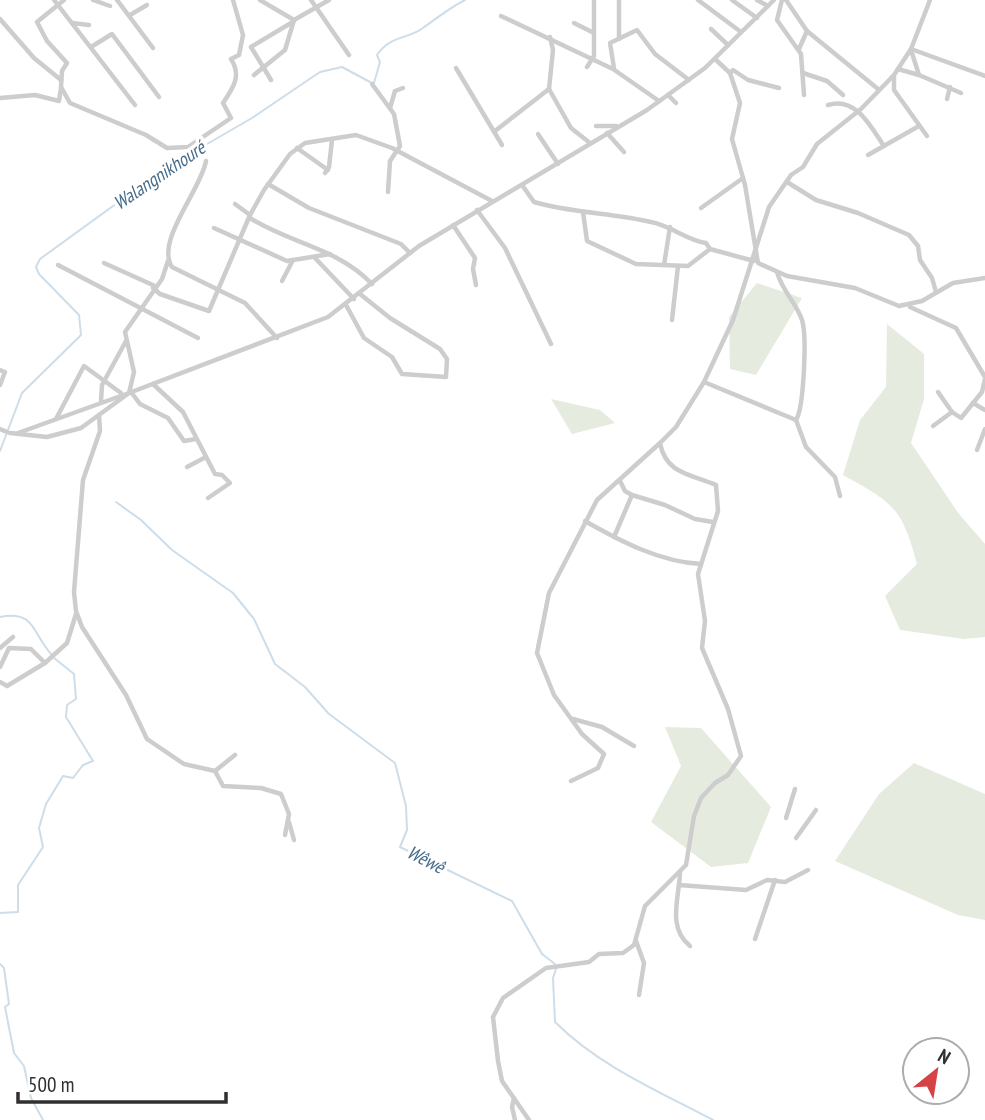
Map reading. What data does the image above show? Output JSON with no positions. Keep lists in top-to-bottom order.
{
  "water": ["Walangnikhouré", "Wêwê"],
  "scale_bar": "500 m",
  "north": "top right"
}
